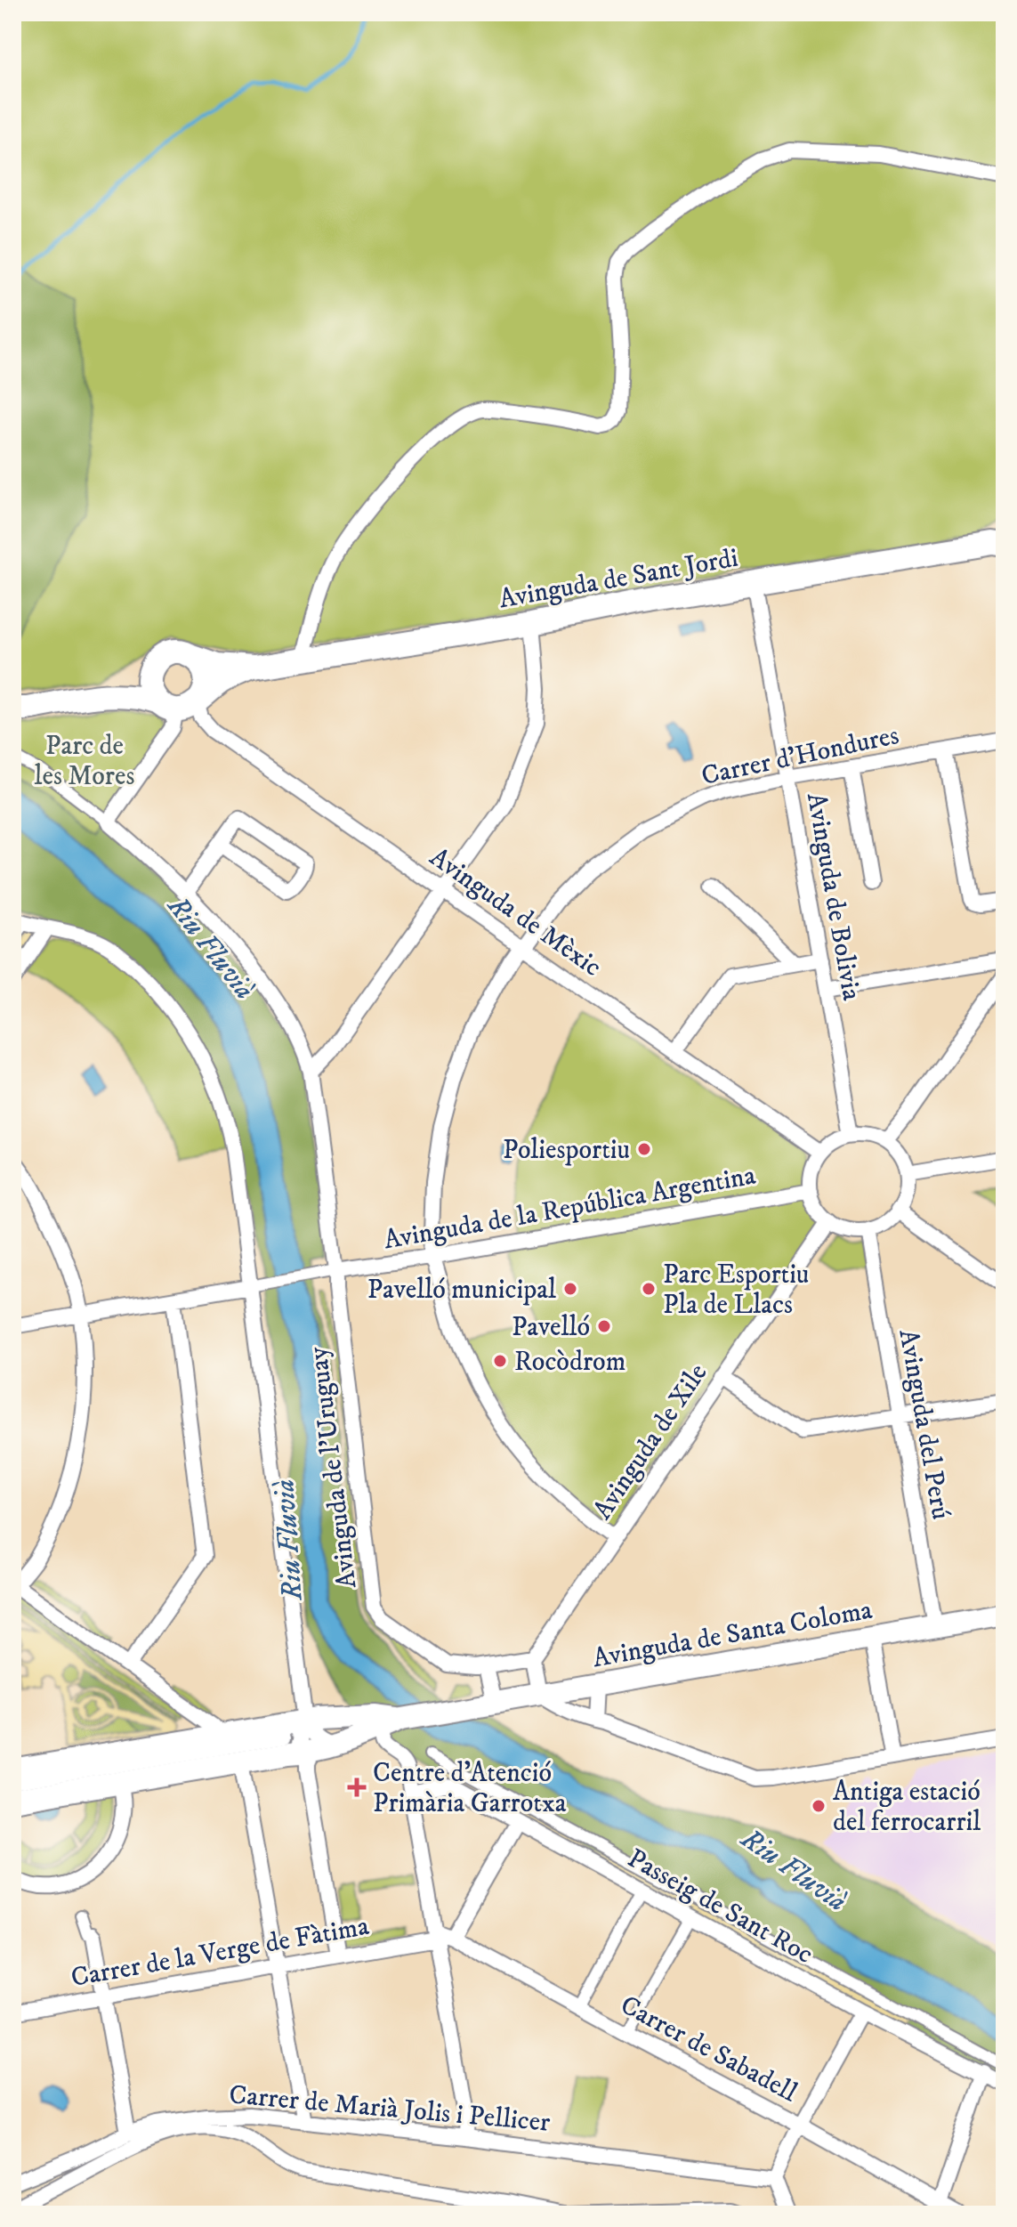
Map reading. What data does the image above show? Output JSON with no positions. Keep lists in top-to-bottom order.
{
  "streets": {
    "main road": ["Avinguda de Sant Jordi", "Avinguda de Santa Coloma"],
    "street": [
      "Carrer d'Hondures",
      "Avinguda de Bolivia",
      "Avinguda de Mèxic",
      "Avinguda de la República Argentina",
      "Avinguda del Perú",
      "Avinguda de Xile",
      "Avinguda de l'Uruguay",
      "Passeig de Sant Roc",
      "Carrer de la Verge de Fàtima",
      "Carrer de Sabadell",
      "Carrer de Marià Jolis i Pellicer"
    ]
  },
  "crossings": [
    ["Avinguda de Sant Jordi", "Avinguda de Bolivia"],
    ["Avinguda de Sant Jordi", "Avinguda de Mèxic"],
    ["Carrer d'Hondures", "Avinguda de Bolivia"],
    ["Carrer d'Hondures", "Avinguda de Mèxic"],
    ["Carrer d'Hondures", "Avinguda de la República Argentina"],
    ["Carrer d'Hondures", "Avinguda de Xile"],
    ["Avinguda de Bolivia", "Avinguda de Mèxic"],
    ["Avinguda de Bolivia", "Avinguda de la República Argentina"],
    ["Avinguda de Bolivia", "Avinguda del Perú"],
    ["Avinguda de Bolivia", "Avinguda de Xile"],
    ["Avinguda de Mèxic", "Avinguda de la República Argentina"],
    ["Avinguda de Mèxic", "Avinguda del Perú"],
    ["Avinguda de Mèxic", "Avinguda de Xile"],
    ["Avinguda de la República Argentina", "Avinguda del Perú"],
    ["Avinguda de la República Argentina", "Avinguda de Xile"],
    ["Avinguda de la República Argentina", "Avinguda de l'Uruguay"],
    ["Avinguda del Perú", "Avinguda de Xile"],
    ["Avinguda del Perú", "Avinguda de Santa Coloma"],
    ["Avinguda de Xile", "Avinguda de l'Uruguay"],
    ["Carrer de la Verge de Fàtima", "Carrer de Sabadell"]
  ],
  "water": ["Riu Fluvià"],
  "parks": ["Parc de les Mores"],
  "places": {
    "other": [
      "Poliesportiu",
      "Pavelló municipal",
      "Parc Esportiu Pla de Llacs",
      "Pavelló",
      "Rocòdrom",
      "Antiga estació del ferrocarril"
    ],
    "health": ["Centre d'Atenció Primària Garrotxa"]
  }
}
